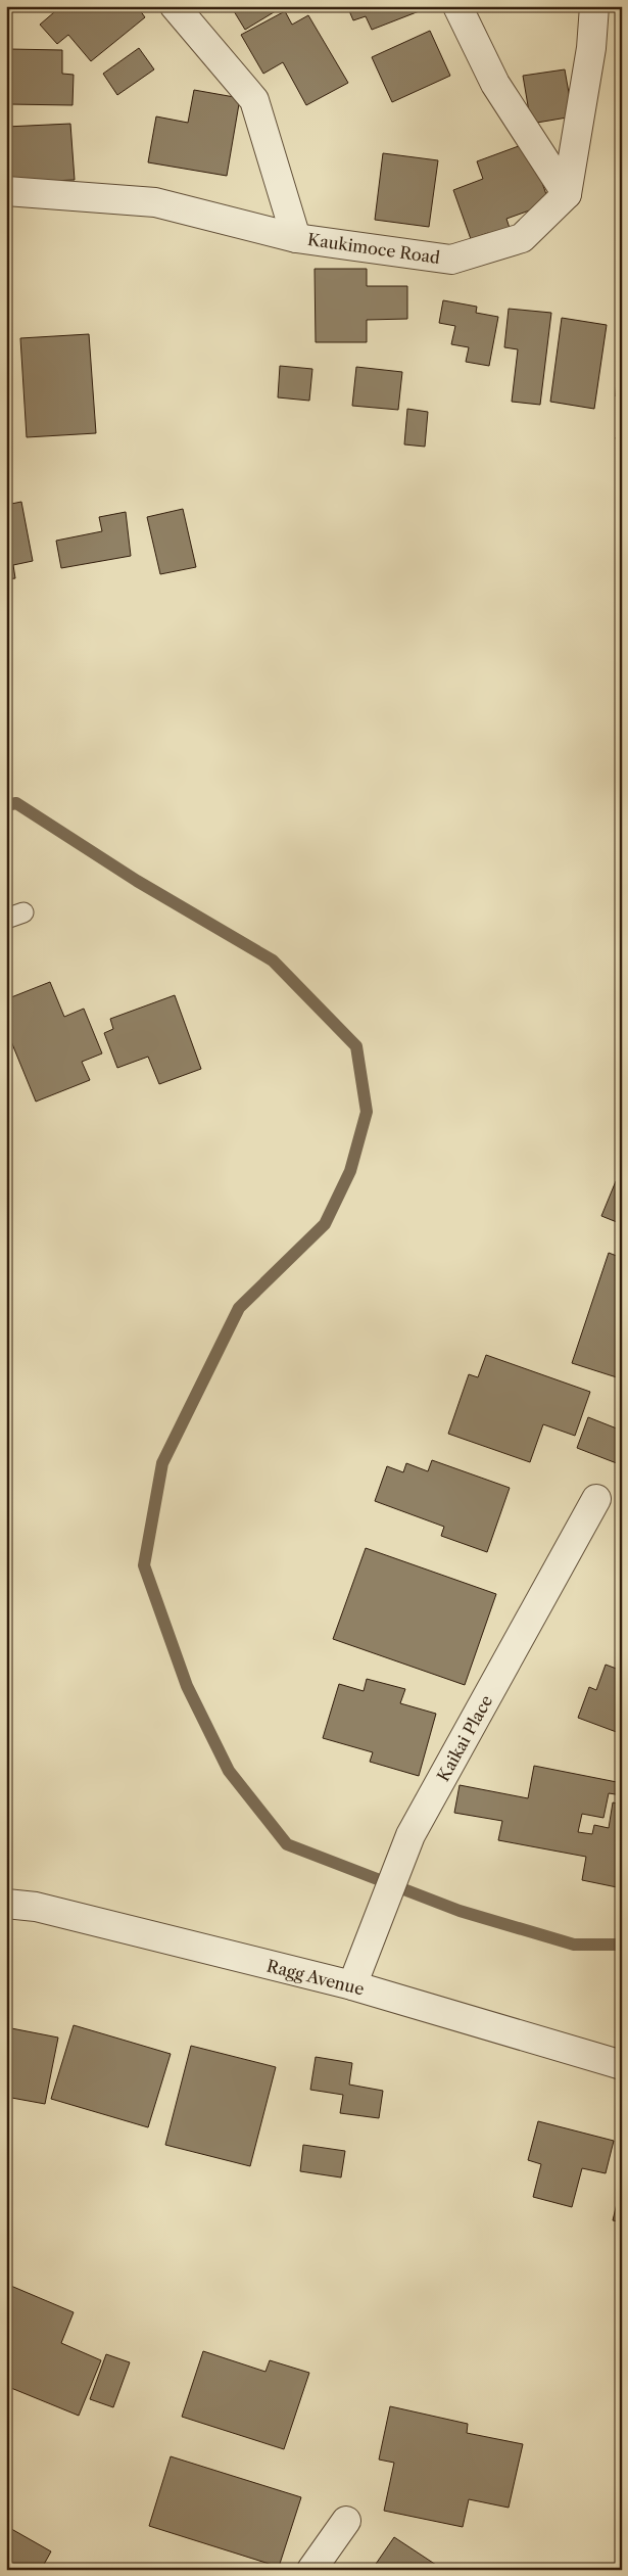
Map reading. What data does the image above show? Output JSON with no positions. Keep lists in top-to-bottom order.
{
  "streets": {
    "street": ["Kaukimoce Road", "Kaikai Place", "Ragg Avenue"]
  },
  "crossings": [
    ["Kaikai Place", "Ragg Avenue"]
  ]
}
